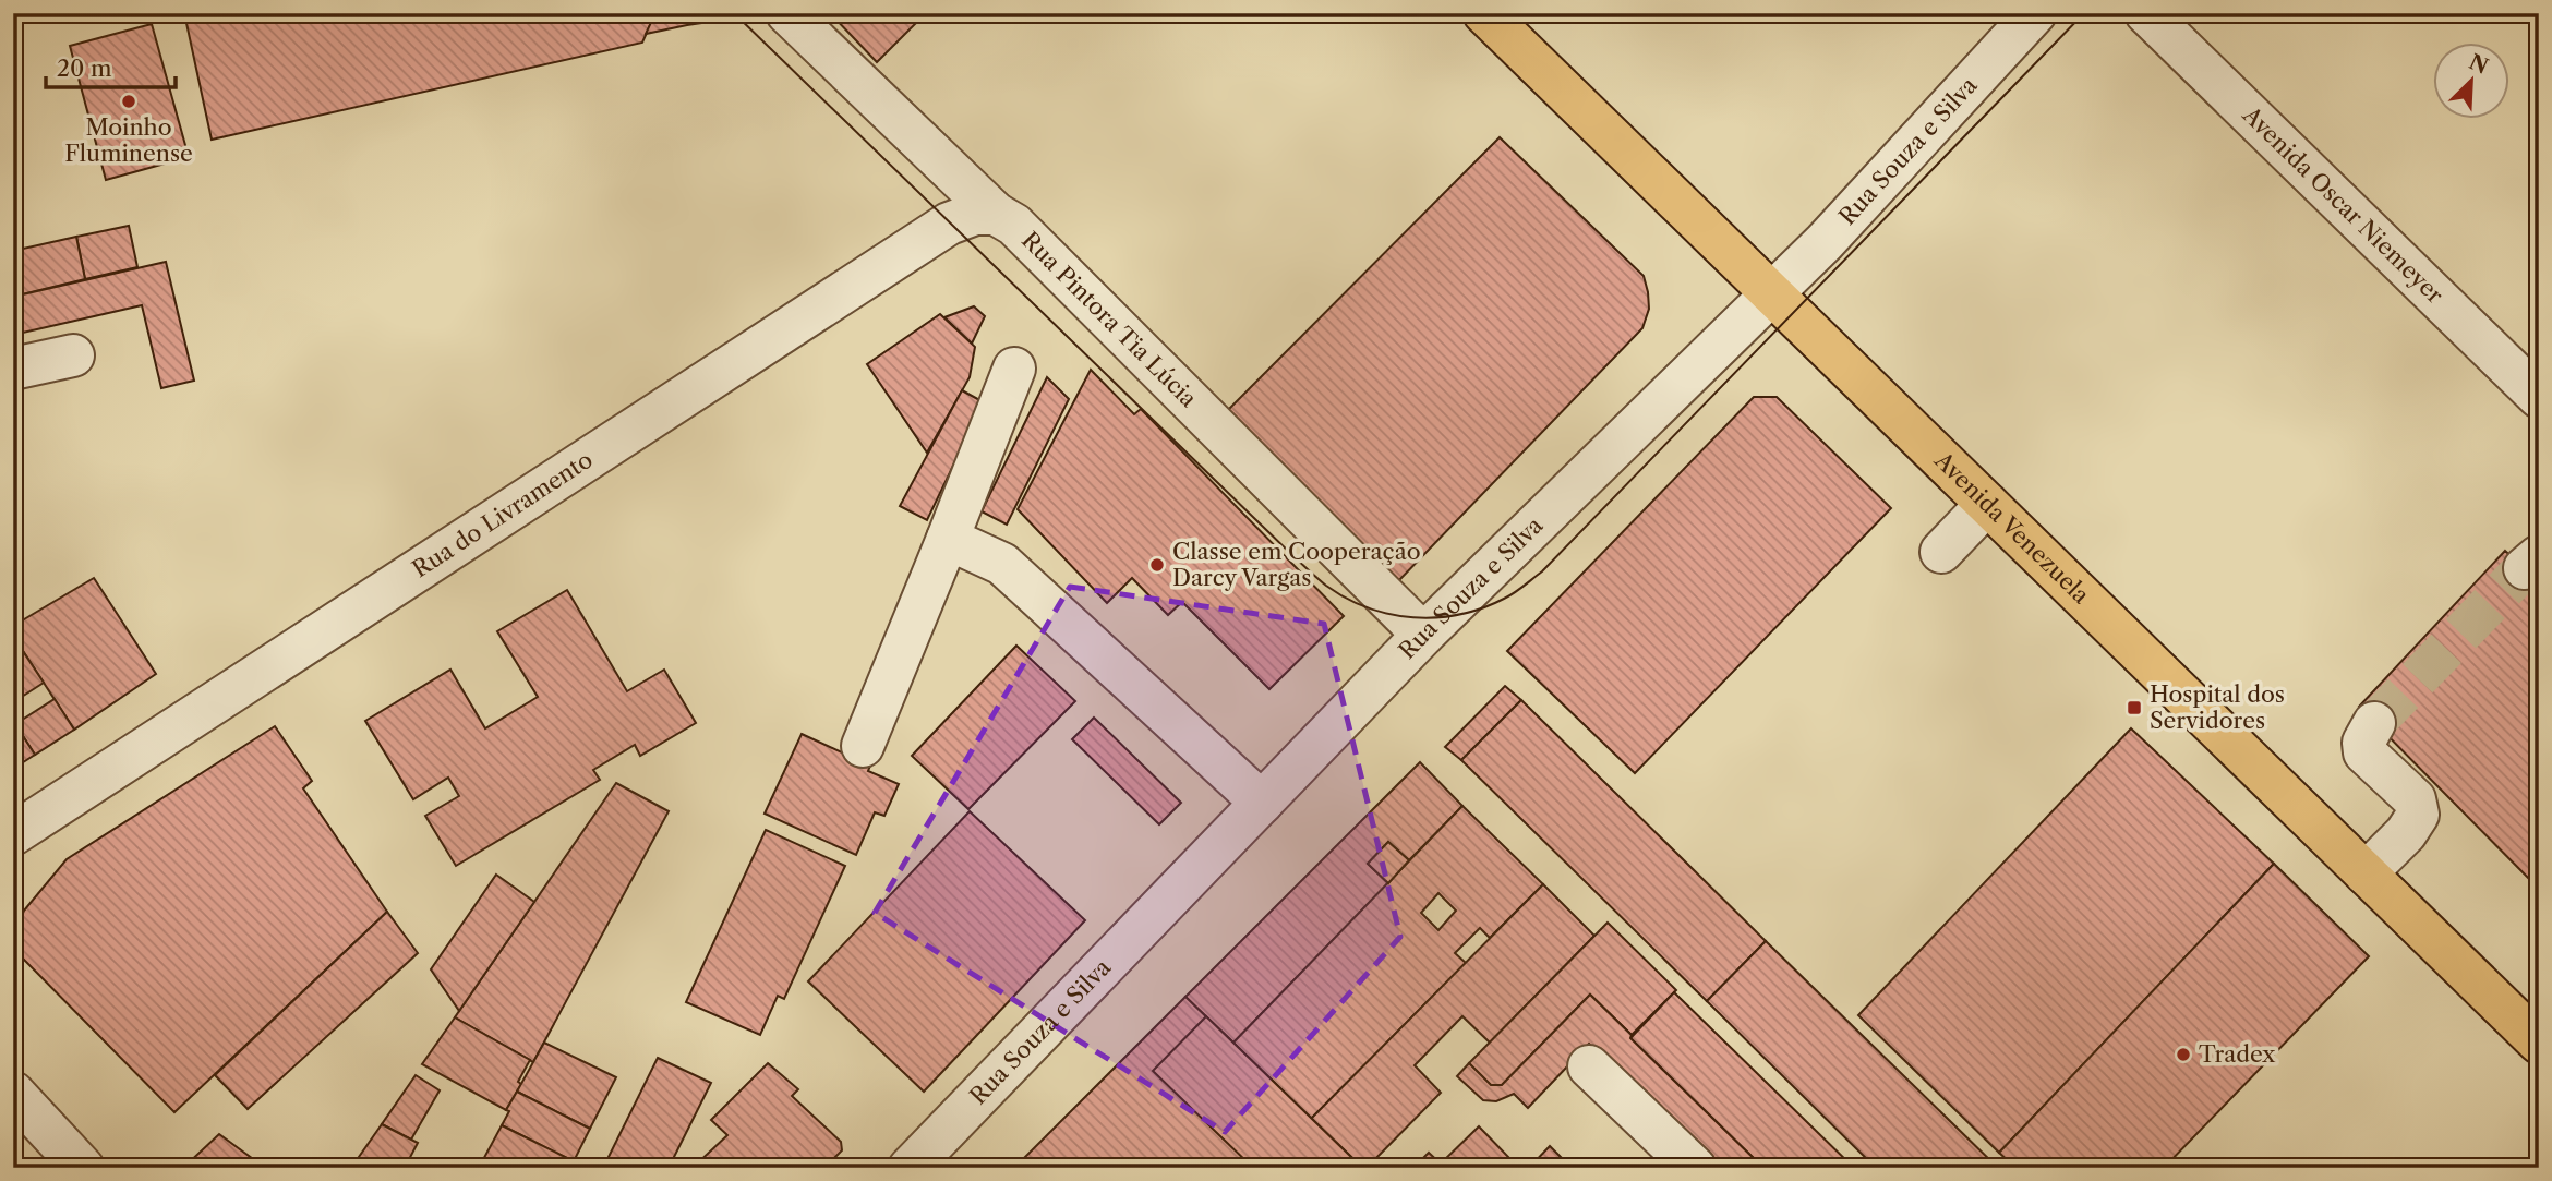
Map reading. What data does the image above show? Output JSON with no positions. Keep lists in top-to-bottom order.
{
  "streets": {
    "main road": ["Avenida Venezuela"],
    "street": [
      "Rua Souza e Silva",
      "Avenida Oscar Niemeyer",
      "Rua Pintora Tia Lúcia",
      "Rua do Livramento"
    ]
  },
  "crossings": [
    ["Rua Souza e Silva", "Rua Pintora Tia Lúcia"],
    ["Rua Souza e Silva", "Avenida Venezuela"],
    ["Rua Pintora Tia Lúcia", "Rua do Livramento"]
  ],
  "places": {
    "other": ["Moinho Fluminense", "Classe em Cooperação Darcy Vargas", "Tradex"],
    "transit": ["Hospital dos Servidores"]
  },
  "scale_bar": "20 m",
  "north": "top right"
}
